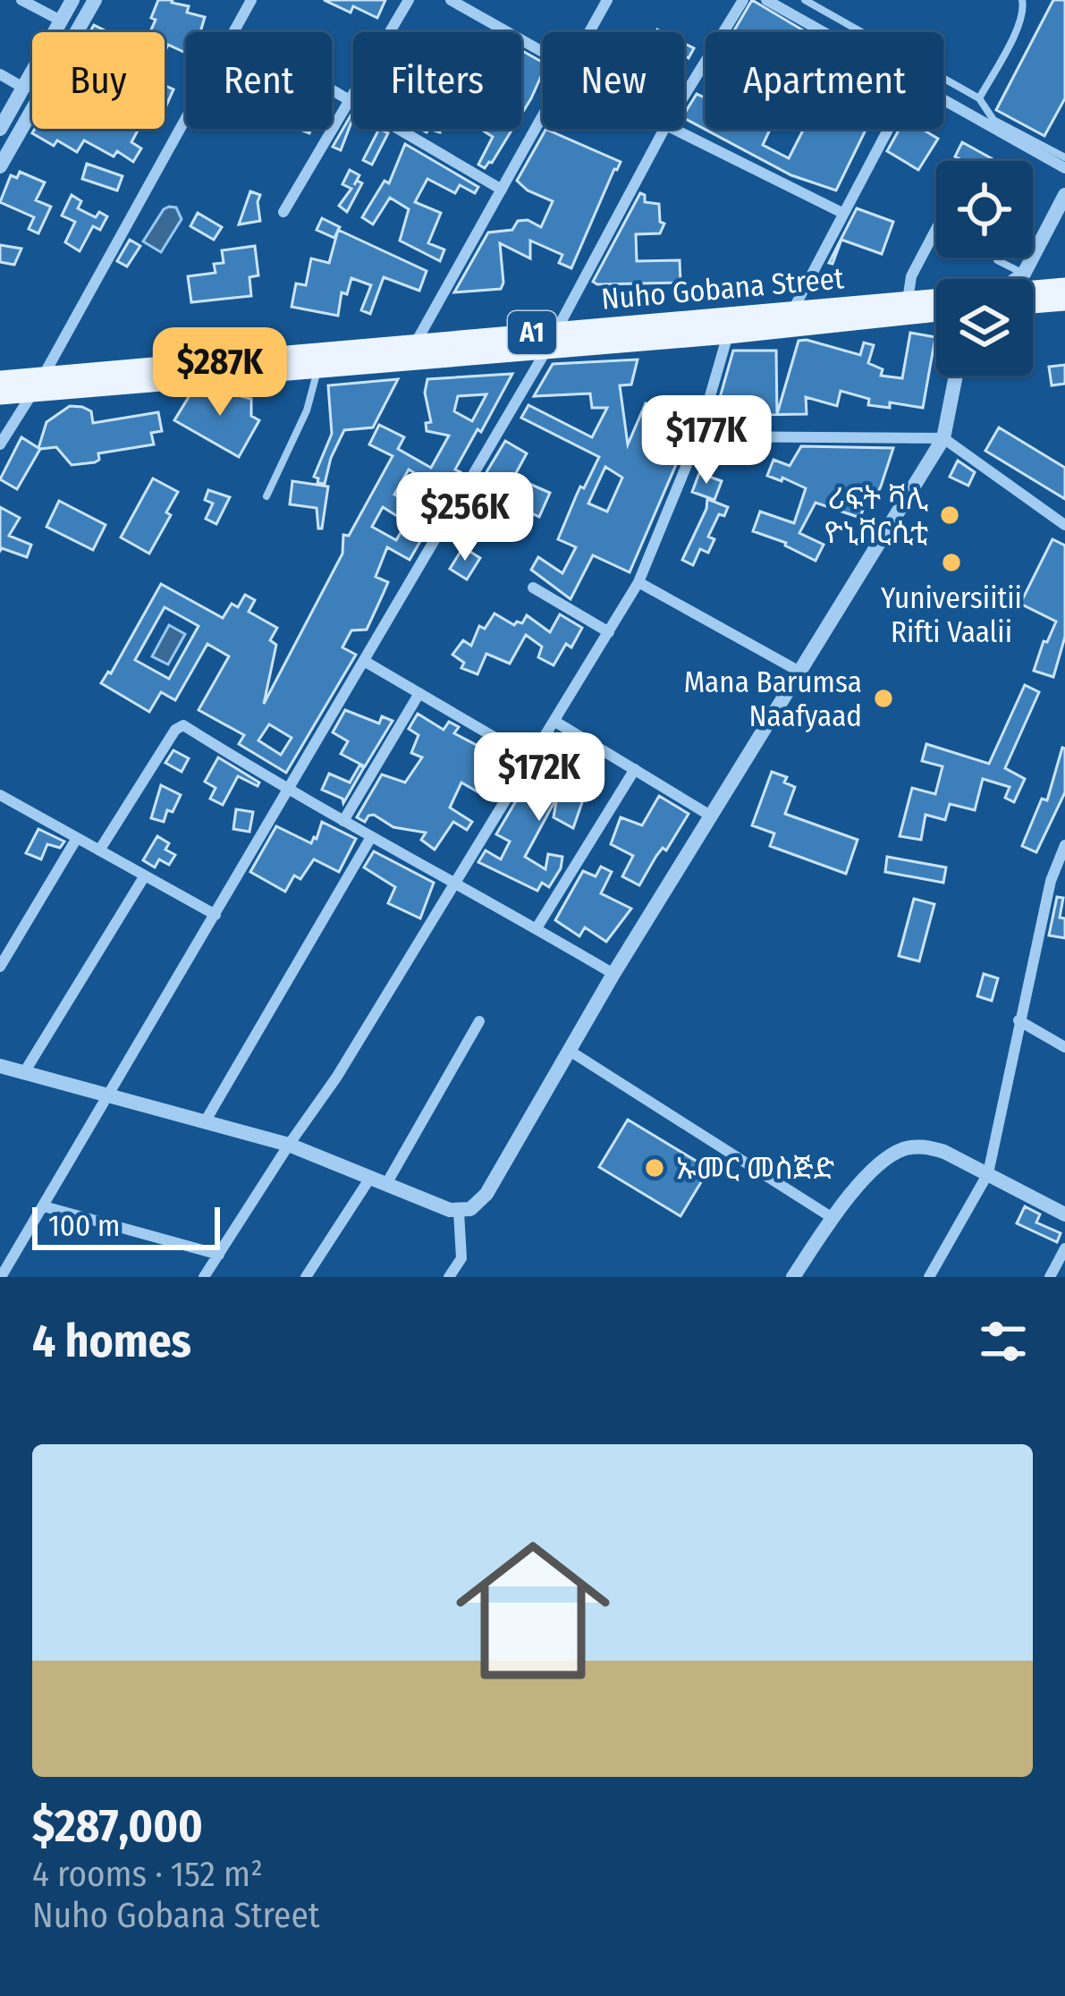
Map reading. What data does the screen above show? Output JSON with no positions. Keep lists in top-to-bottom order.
{
  "streets": {
    "main road": ["Nuho Gobana Street", "A1"]
  },
  "places": [
    "ሪፍት ቫሊ ዮኒቨርሲቲ",
    "Yuniversiitii Rifti Vaalii",
    "Mana Barumsa Naafyaad",
    "ኡመር መስጅድ"
  ],
  "scale_bar": "100 m",
  "page": {
    "chip": [
      "Buy",
      "Rent",
      "Filters",
      "New",
      "Apartment"
    ],
    "price": [
      "$287K",
      "$177K",
      "$256K",
      "$172K"
    ],
    "scale": "100 m",
    "heading": "4 homes",
    "list": [
      {
        "name": "$287,000",
        "note": "4 rooms · 152 m² · Nuho Gobana Street"
      }
    ]
  }
}
